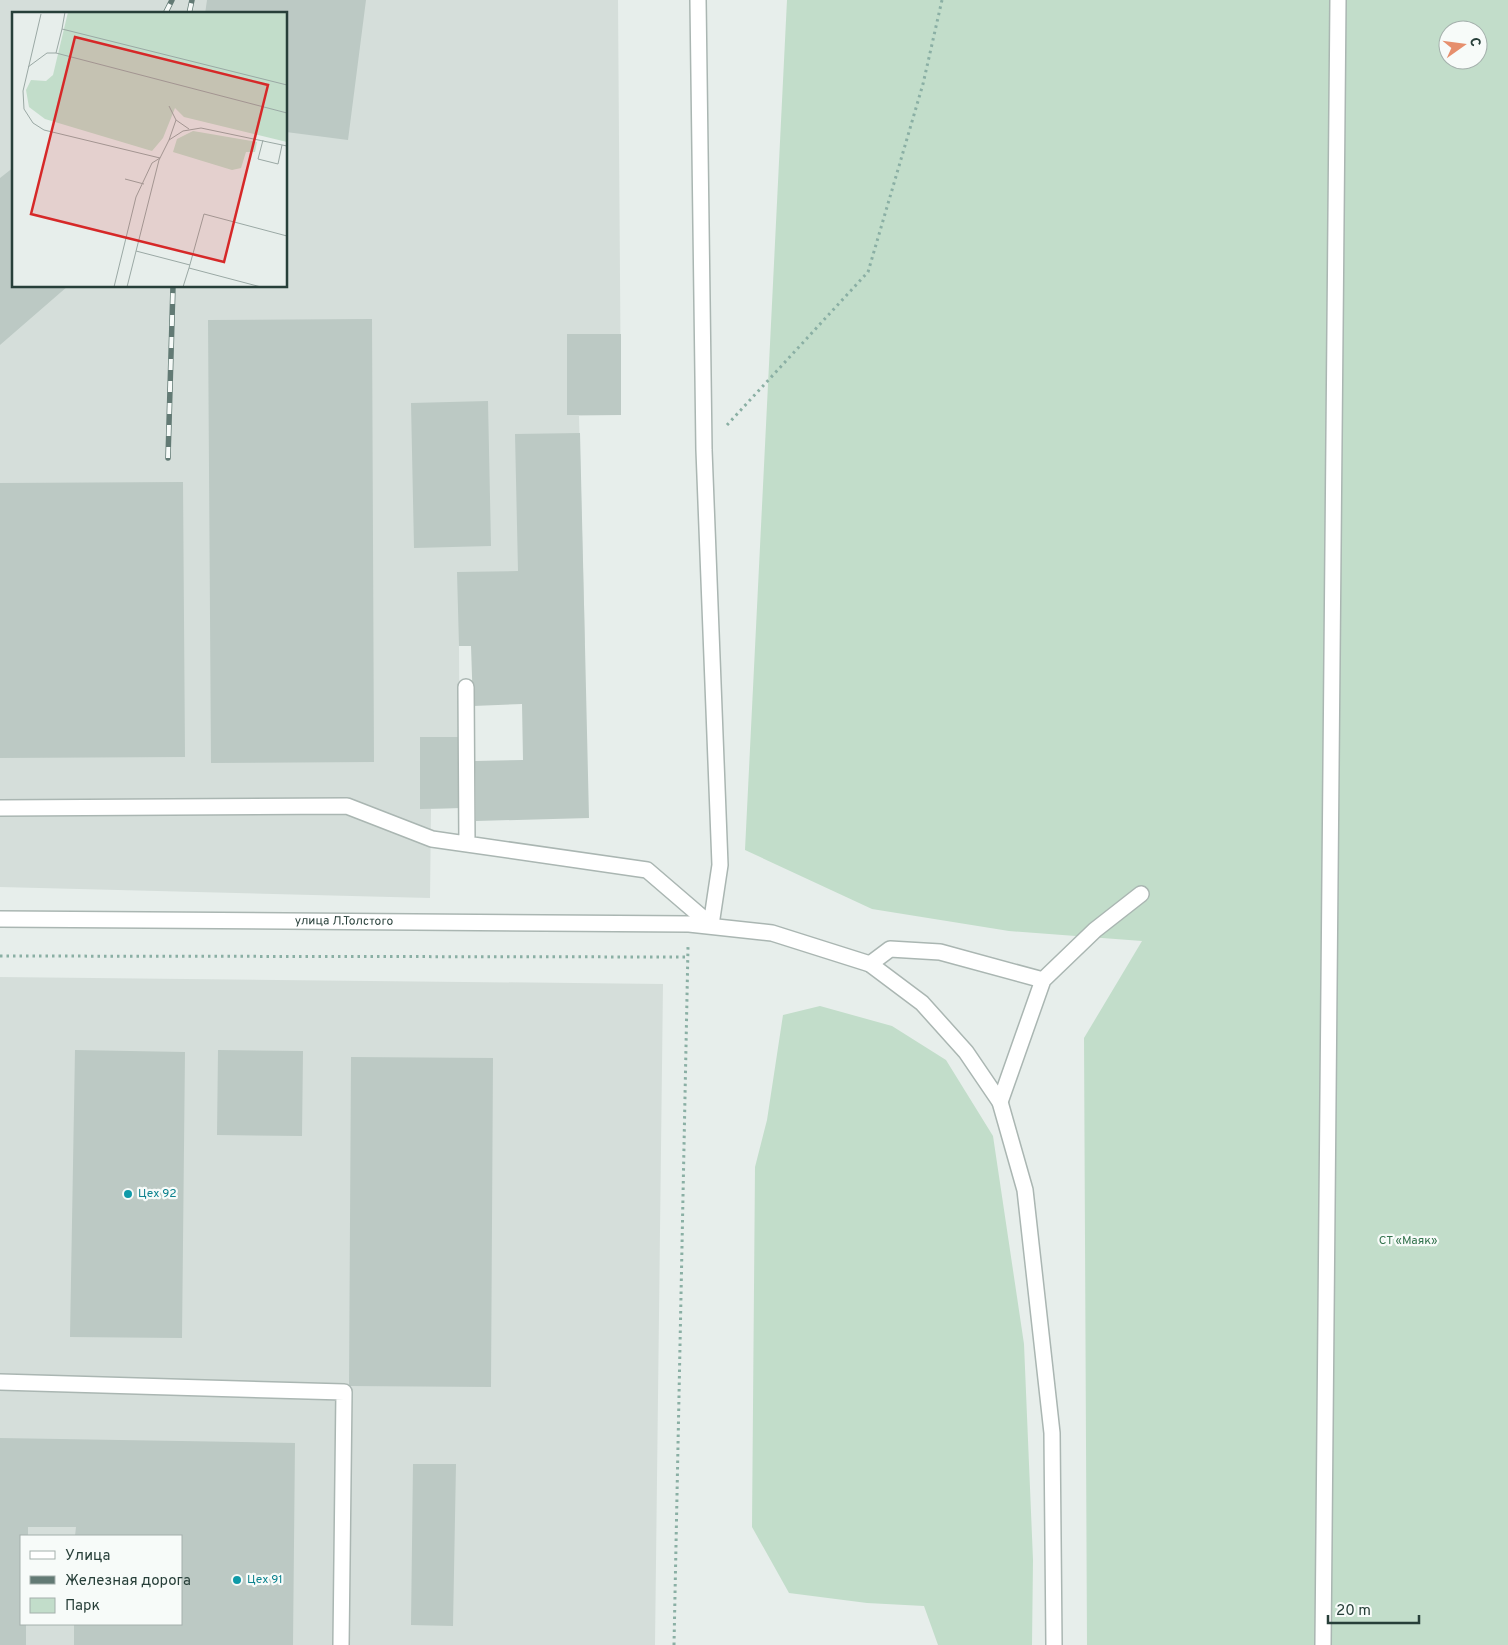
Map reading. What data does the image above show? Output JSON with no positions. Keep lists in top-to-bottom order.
{
  "streets": {
    "street": ["улица Л.Толстого"]
  },
  "parks": ["СТ «Маяк»"],
  "places": ["Цех 92", "Цех 91"],
  "legend": ["Улица", "Железная дорога", "Парк"],
  "scale_bar": "20 m",
  "north": "right"
}
